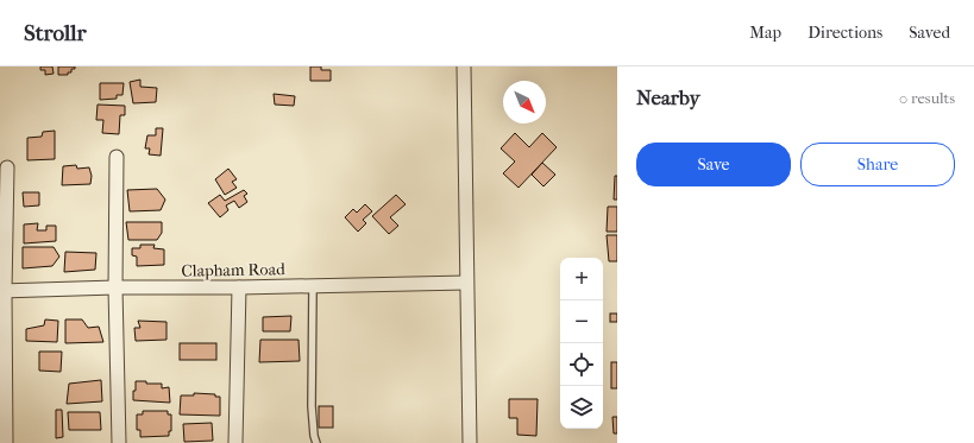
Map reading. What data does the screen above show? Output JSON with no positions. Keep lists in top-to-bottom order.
{
  "streets": {
    "street": ["Clapham Road"]
  },
  "north": "bottom right",
  "page": {
    "header": "Strollr",
    "nav": ["Map", "Directions", "Saved"],
    "heading": ["Nearby", "0 results"],
    "buttons": ["Save", "Share"],
    "map_buttons": ["+", "−"]
  }
}
